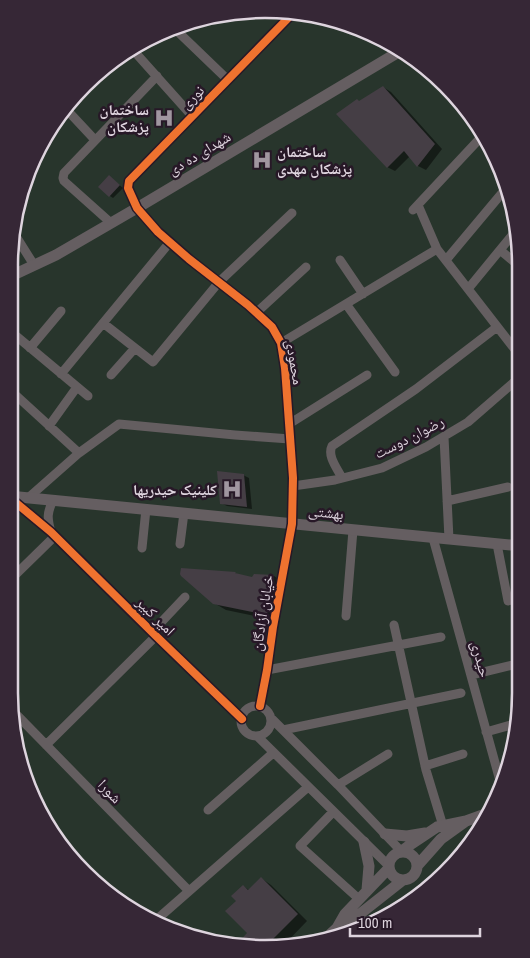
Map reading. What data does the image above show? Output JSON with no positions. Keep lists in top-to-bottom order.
{
  "streets": {
    "main road": ["شهدای ده دی", "بهشتی"],
    "street": [
      "نوری",
      "محمودی",
      "رضوان دوست",
      "خیابان آزادگان",
      "امیر کبیر",
      "حیدری",
      "شورا"
    ]
  },
  "crossings": [
    ["نوری", "شهدای ده دی"],
    ["نوری", "محمودی"],
    ["شهدای ده دی", "محمودی"],
    ["محمودی", "رضوان دوست"],
    ["محمودی", "بهشتی"],
    ["محمودی", "خیابان آزادگان"],
    ["بهشتی", "خیابان آزادگان"],
    ["بهشتی", "حیدری"],
    ["خیابان آزادگان", "امیر کبیر"]
  ],
  "places": {
    "hospital": ["ساختمان پزشکان", "ساختمان پزشکان مهدی", "کلینیک حیدریها"]
  },
  "scale_bar": "100 m"
}
